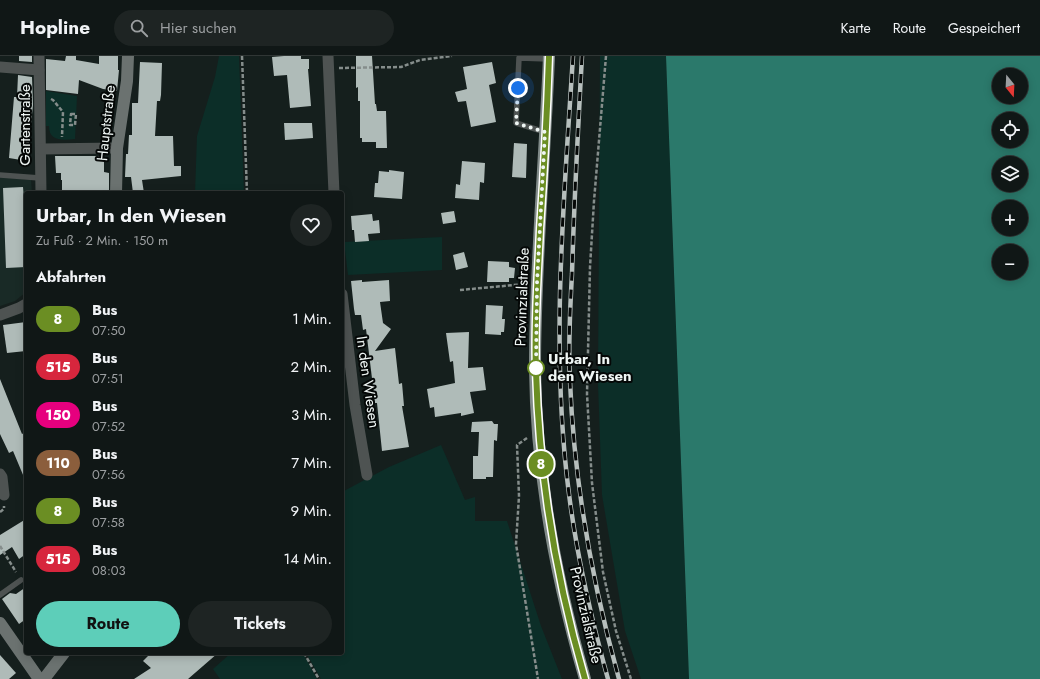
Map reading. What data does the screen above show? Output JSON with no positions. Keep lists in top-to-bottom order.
{
  "streets": {
    "main road": ["Provinzialstraße"],
    "street": ["Hauptstraße", "Gartenstraße", "In den Wiesen"]
  },
  "places": ["Urbar, In den Wiesen"],
  "lines": ["bus line 8"],
  "north": "bottom",
  "page": {
    "header": "Hopline",
    "search": "Hier suchen",
    "nav": ["Karte", "Route", "Gespeichert"],
    "on_map": "8",
    "map_buttons": ["+", "−"],
    "heading": [
      ["Urbar, In den Wiesen", "Zu Fuß · 2 Min. · 150 m"],
      "Abfahrten"
    ],
    "list": [
      {
        "mark": "8",
        "name": "Bus",
        "note": "07:50",
        "value": "1 Min."
      },
      {
        "mark": "515",
        "name": "Bus",
        "note": "07:51",
        "value": "2 Min."
      },
      {
        "mark": "150",
        "name": "Bus",
        "note": "07:52",
        "value": "3 Min."
      },
      {
        "mark": "110",
        "name": "Bus",
        "note": "07:56",
        "value": "7 Min."
      },
      {
        "mark": "8",
        "name": "Bus",
        "note": "07:58",
        "value": "9 Min."
      },
      {
        "mark": "515",
        "name": "Bus",
        "note": "08:03",
        "value": "14 Min."
      }
    ],
    "buttons": ["Route", "Tickets"]
  }
}
